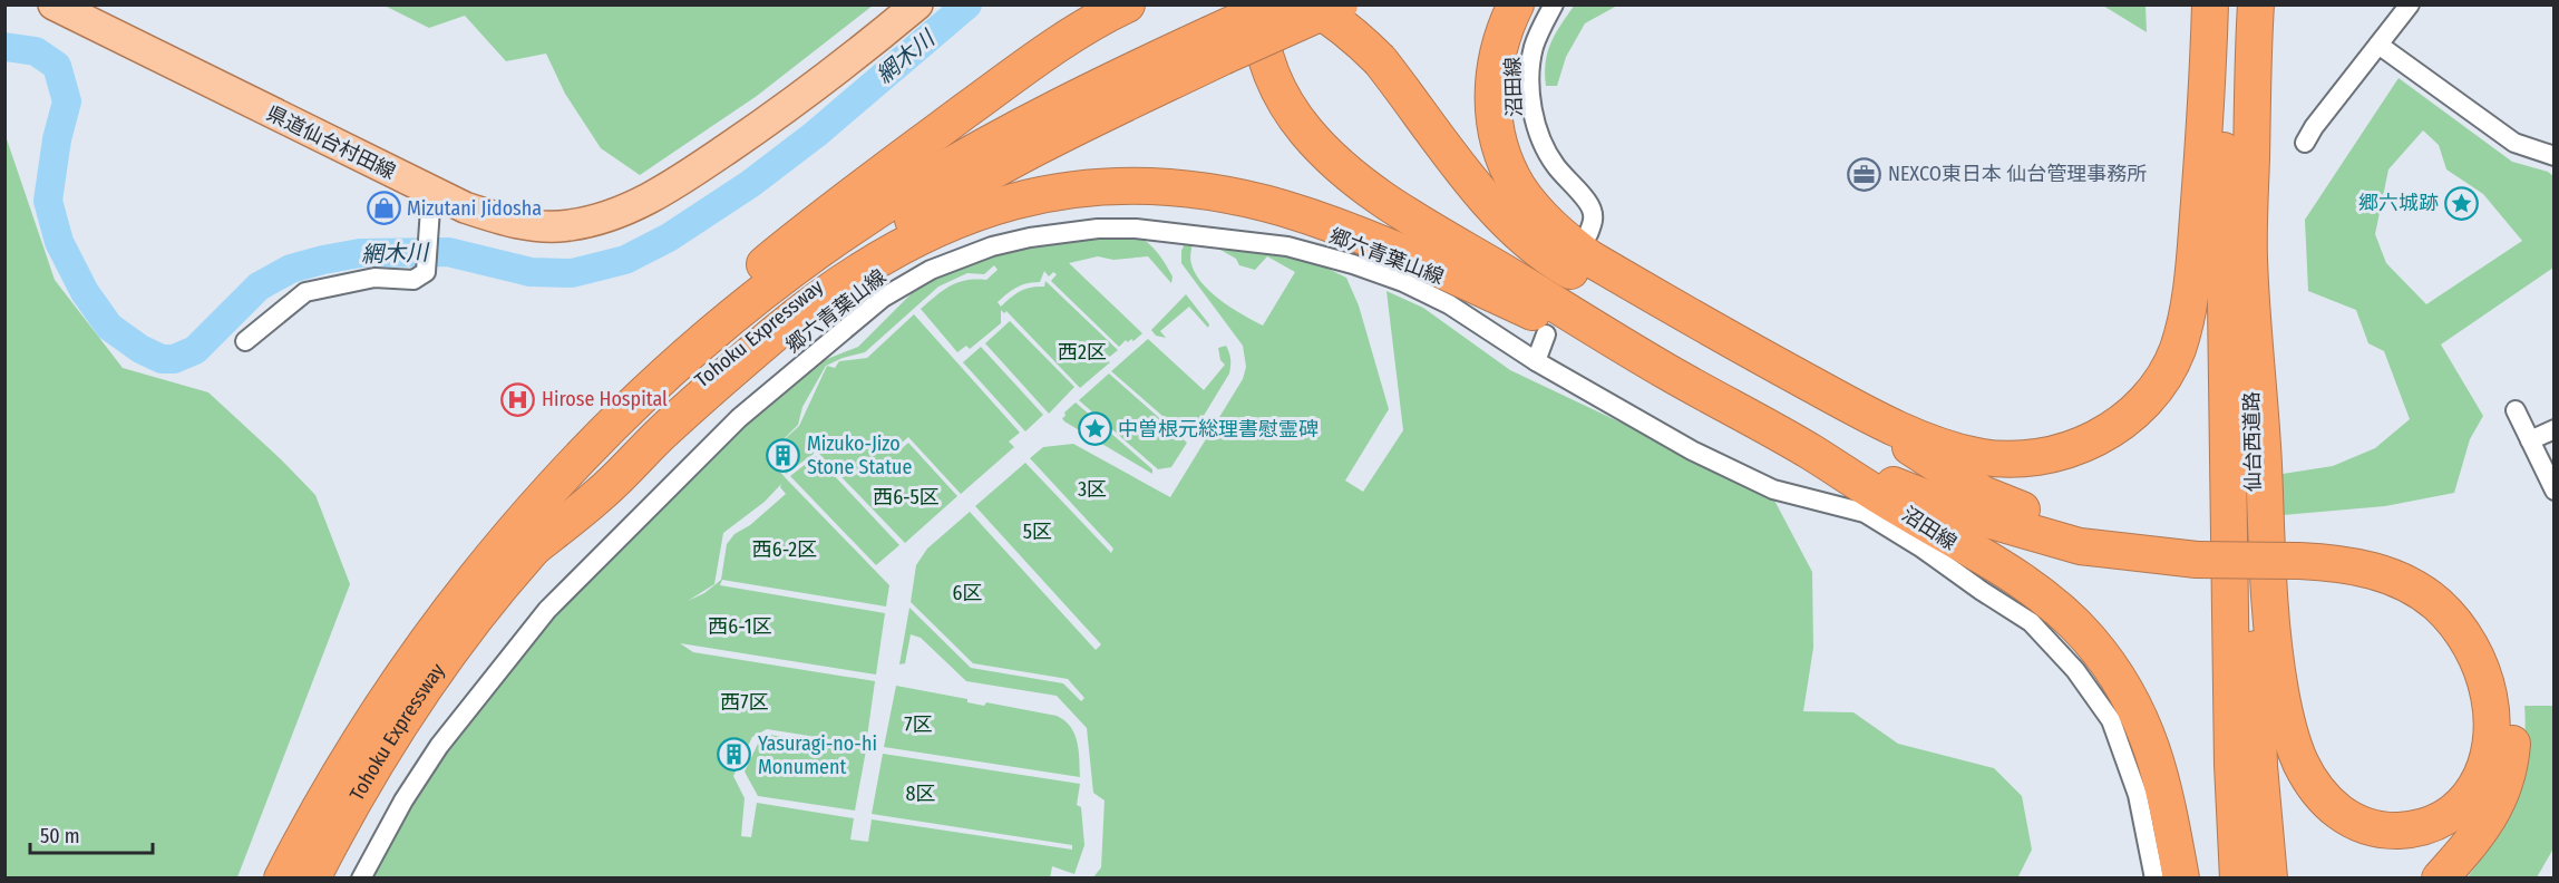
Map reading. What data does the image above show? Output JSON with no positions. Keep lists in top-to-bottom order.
{
  "streets": {
    "highway": ["Tohoku Expressway", "仙台西道路"],
    "main road": ["県道仙台村田線"],
    "street": ["沼田線", "郷六青葉山線"]
  },
  "crossings": [
    ["沼田線", "郷六青葉山線"]
  ],
  "water": ["網木川"],
  "parks": [
    "西2区",
    "3区",
    "西6-5区",
    "5区",
    "西6-2区",
    "6区",
    "西6-1区",
    "西7区",
    "7区",
    "8区"
  ],
  "places": {
    "office": ["NEXCO東日本 仙台管理事務所"],
    "place": ["郷六城跡", "中曽根元総理書慰霊碑"],
    "shop": ["Mizutani Jidosha"],
    "hospital": ["Hirose Hospital"],
    "building": ["Mizuko-Jizo Stone Statue", "Yasuragi-no-hi Monument"]
  },
  "scale_bar": "50 m"
}
